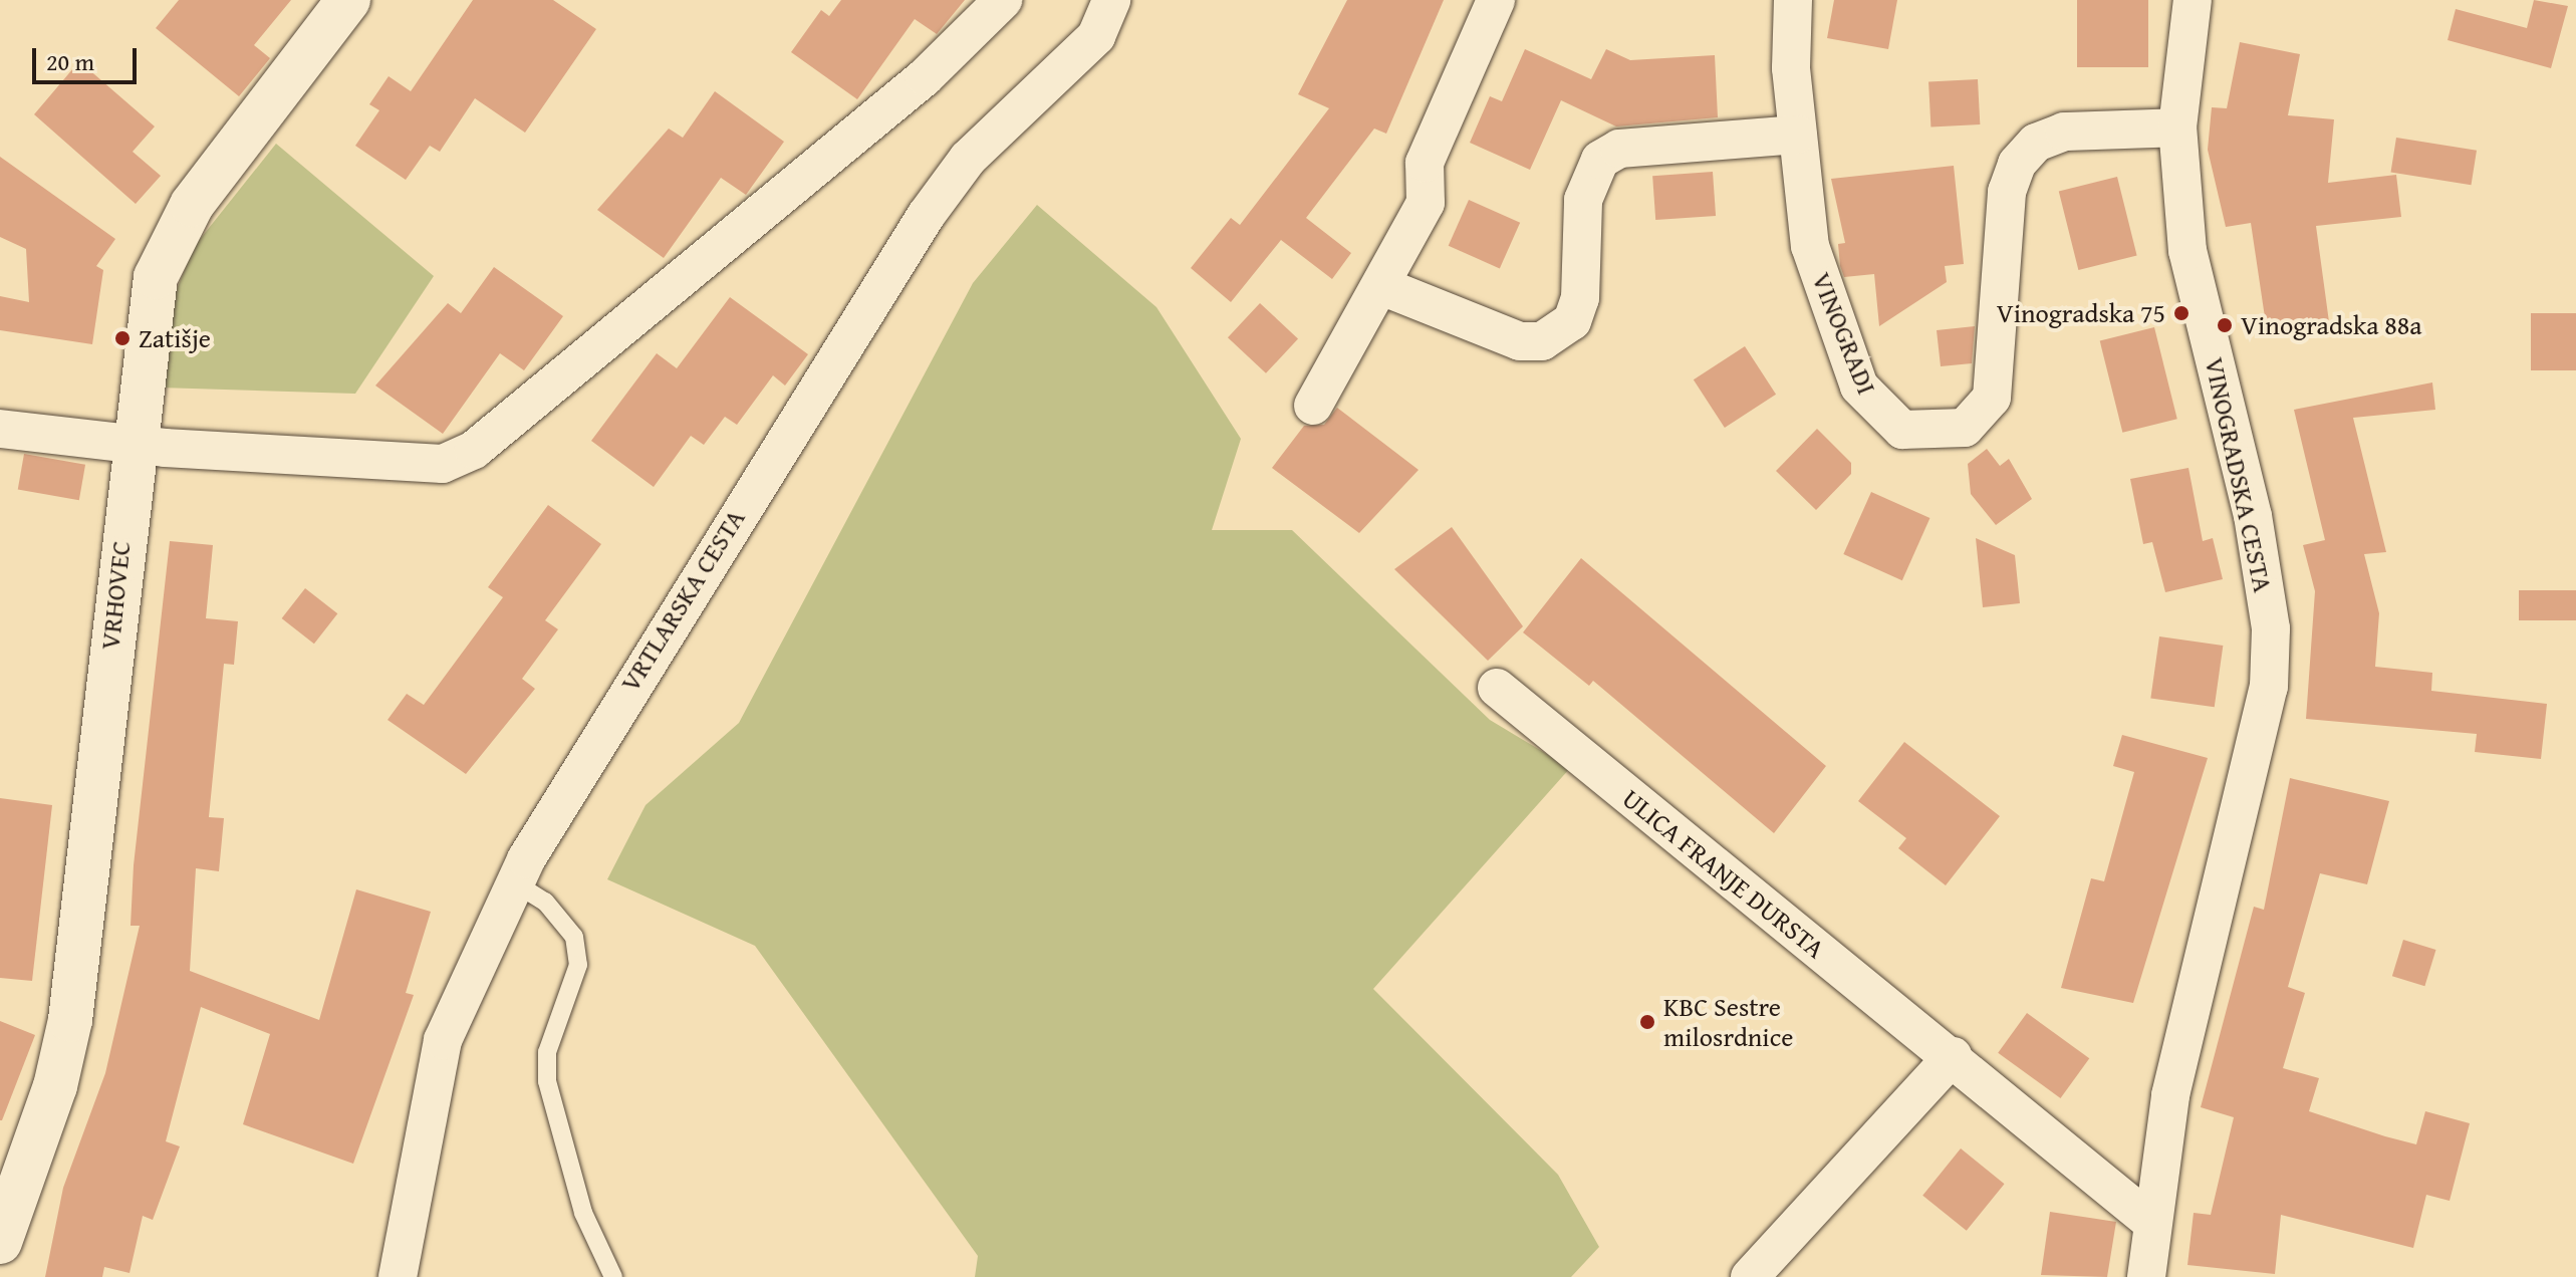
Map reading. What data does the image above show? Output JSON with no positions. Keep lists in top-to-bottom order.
{
  "streets": {
    "street": [
      "VINOGRADI",
      "VINOGRADSKA CESTA",
      "VRHOVEC",
      "VRTLARSKA CESTA",
      "ULICA FRANJE DURSTA"
    ]
  },
  "crossings": [
    ["VINOGRADI", "VINOGRADSKA CESTA"],
    ["VINOGRADSKA CESTA", "ULICA FRANJE DURSTA"]
  ],
  "places": [
    "Vinogradska 75",
    "Vinogradska 88a",
    "Zatišje",
    "KBC Sestre milosrdnice"
  ],
  "scale_bar": "20 m"
}
